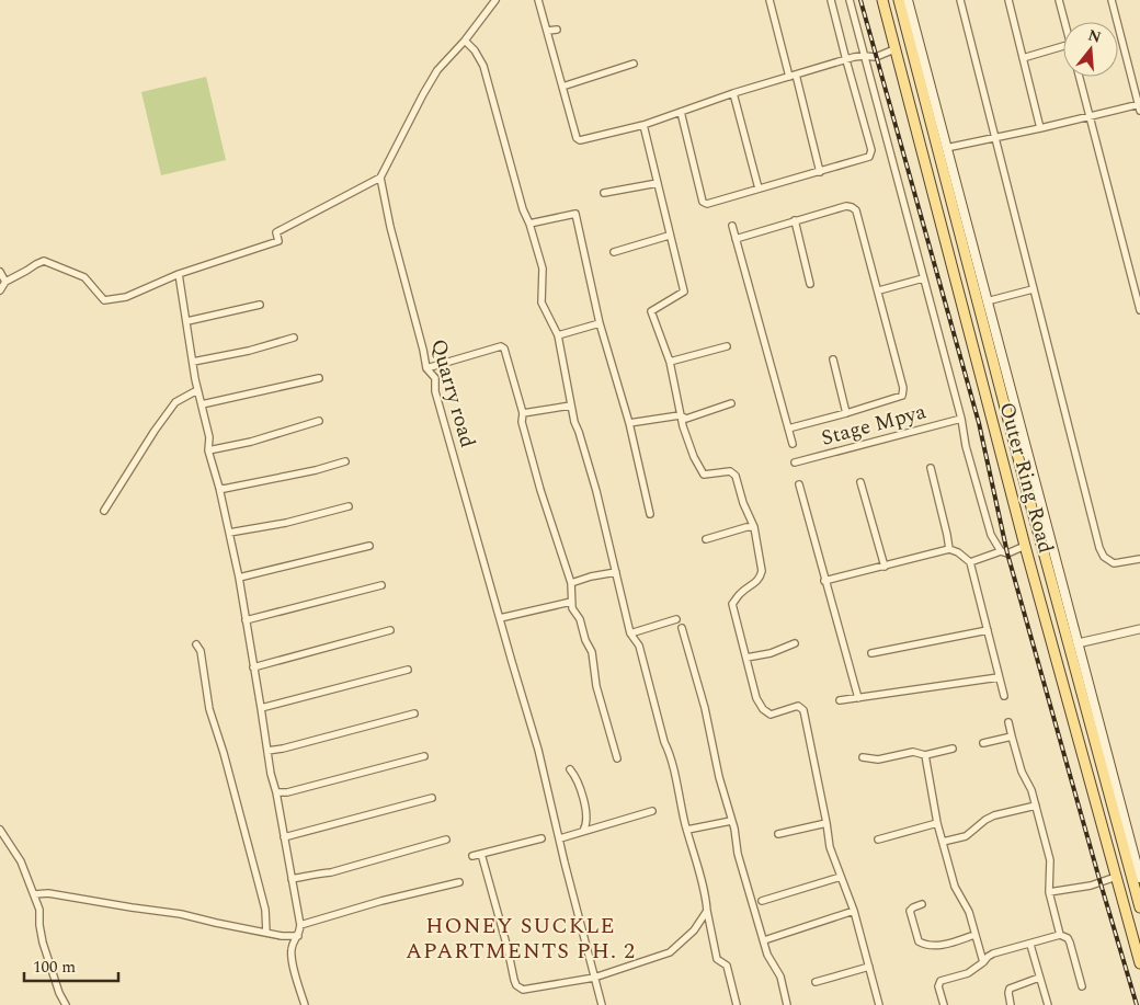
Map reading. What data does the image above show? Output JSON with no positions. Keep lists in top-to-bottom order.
{
  "streets": {
    "main road": ["Outer Ring Road"],
    "street": ["Quarry road", "Stage Mpya"]
  },
  "districts": ["HONEY SUCKLE APARTMENTS PH. 2"],
  "scale_bar": "100 m",
  "north": "top"
}
